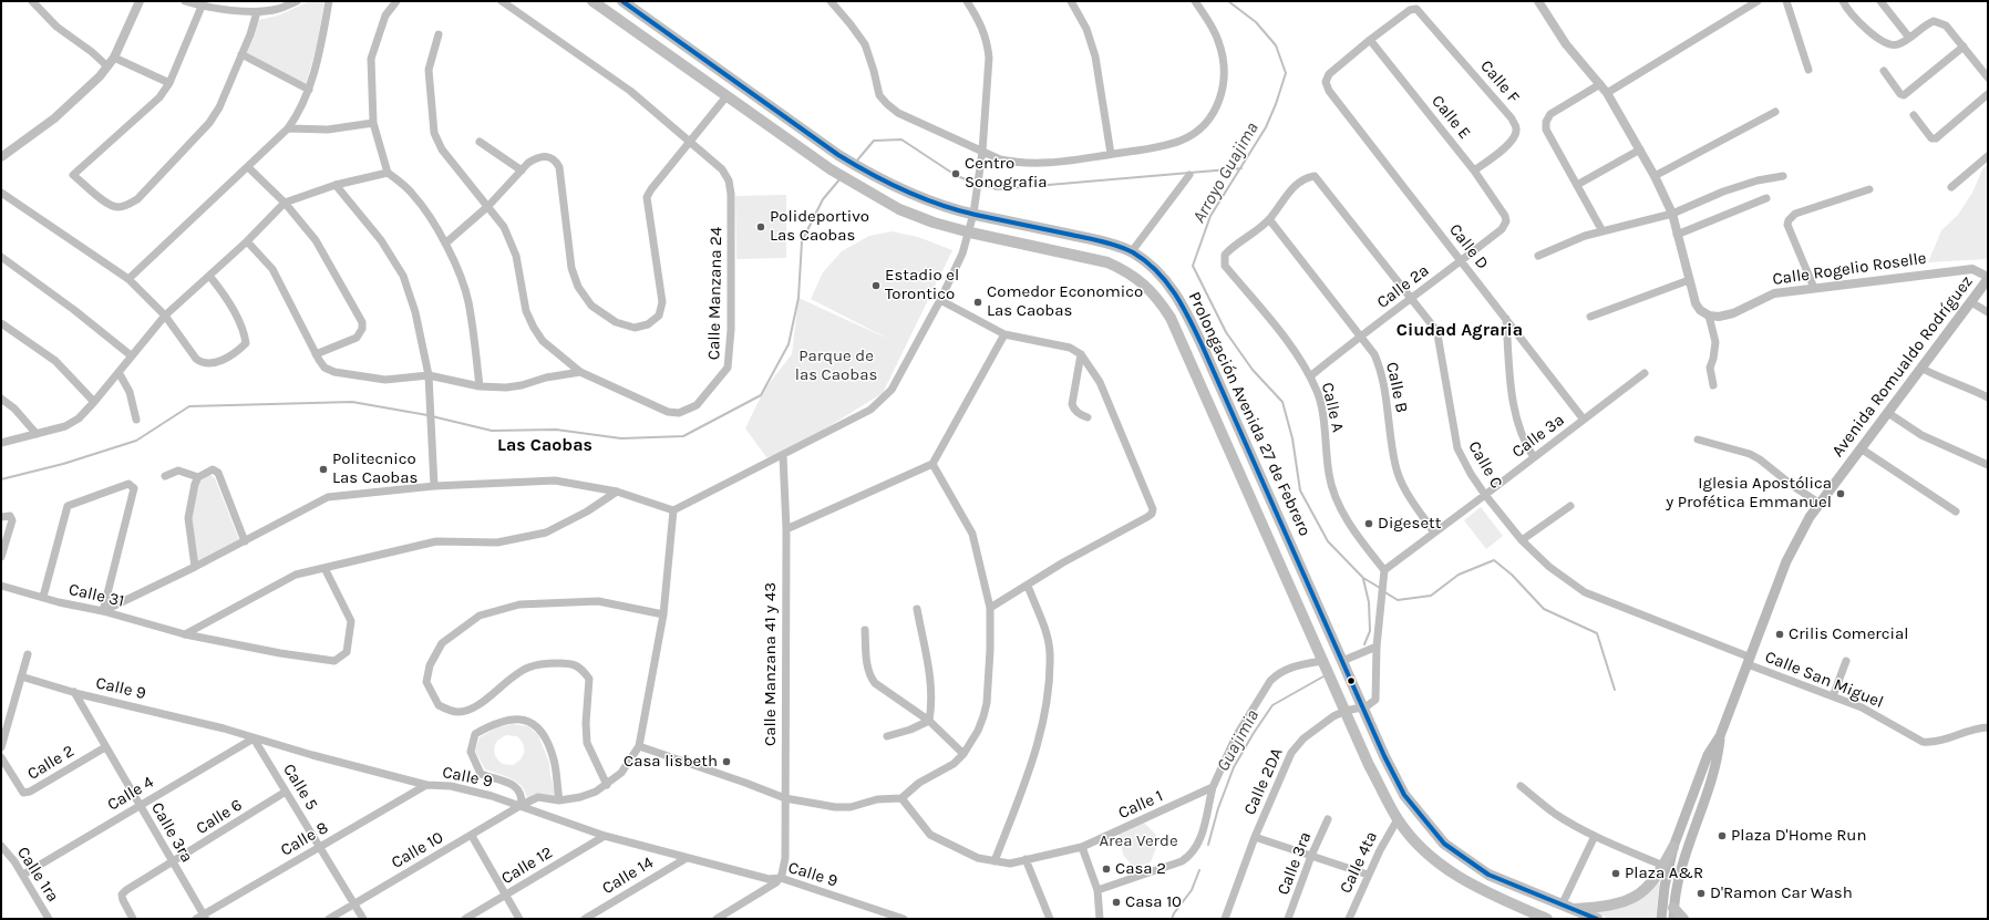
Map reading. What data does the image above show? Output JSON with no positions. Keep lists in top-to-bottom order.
{
  "streets": {
    "main road": ["Avenida Romualdo Rodríguez", "Prolongación Avenida 27 de Febrero"],
    "street": [
      "Calle F",
      "Calle E",
      "Calle D",
      "Calle Rogelio Roselle",
      "Calle 2a",
      "Calle Manzana 24",
      "Calle B",
      "Calle A",
      "Calle 3a",
      "Calle C",
      "Calle 31",
      "Calle Manzana 41 y 43",
      "Calle San Miguel",
      "Calle 9",
      "Calle 2",
      "Calle 2DA",
      "Calle 5",
      "Calle 4",
      "Calle 1",
      "Calle 6",
      "Calle 3ra",
      "Calle 8",
      "Calle 10",
      "Calle 4ta",
      "Calle 12",
      "Calle 1ra",
      "Calle 14"
    ]
  },
  "crossings": [
    ["Calle F", "Calle E"],
    ["Calle F", "Calle D"],
    ["Calle E", "Calle D"],
    ["Calle E", "Calle 2a"],
    ["Calle D", "Calle 2a"],
    ["Calle D", "Calle 3a"],
    ["Calle Rogelio Roselle", "Avenida Romualdo Rodríguez"],
    ["Calle 2a", "Calle B"],
    ["Calle 2a", "Calle A"],
    ["Calle 2a", "Calle C"],
    ["Avenida Romualdo Rodríguez", "Calle C"],
    ["Avenida Romualdo Rodríguez", "Calle San Miguel"],
    ["Calle B", "Calle A"],
    ["Calle B", "Calle 3a"],
    ["Calle B", "Calle C"],
    ["Calle A", "Calle 3a"],
    ["Calle A", "Calle C"],
    ["Prolongación Avenida 27 de Febrero", "Calle 2DA"],
    ["Prolongación Avenida 27 de Febrero", "Calle 4ta"],
    ["Calle 3a", "Calle C"],
    ["Calle C", "Calle San Miguel"],
    ["Calle Manzana 41 y 43", "Calle 9"],
    ["Calle 9", "Calle 5"],
    ["Calle 9", "Calle 4"],
    ["Calle 9", "Calle 3ra"],
    ["Calle 9", "Calle 8"],
    ["Calle 9", "Calle 10"],
    ["Calle 9", "Calle 12"],
    ["Calle 9", "Calle 14"],
    ["Calle 2", "Calle 3ra"],
    ["Calle 5", "Calle 4"],
    ["Calle 5", "Calle 6"],
    ["Calle 5", "Calle 8"],
    ["Calle 5", "Calle 10"],
    ["Calle 4", "Calle 3ra"],
    ["Calle 4", "Calle 1ra"],
    ["Calle 6", "Calle 3ra"],
    ["Calle 3ra", "Calle 8"]
  ],
  "districts": ["Ciudad Agraria", "Las Caobas"],
  "water": ["Arroyo Guajima", "Guajimia"],
  "parks": ["Parque de las Caobas", "Area Verde"],
  "places": [
    "Centro Sonografia",
    "Polideportivo Las Caobas",
    "Estadio el Torontico",
    "Comedor Economico Las Caobas",
    "Politecnico Las Caobas",
    "Iglesia Apostólica y Profética Emmanuel",
    "Digesett",
    "Crilis Comercial",
    "Casa lisbeth",
    "Plaza D'Home Run",
    "Casa 2",
    "Plaza A&R",
    "D'Ramon Car Wash",
    "Casa 10"
  ]
}
